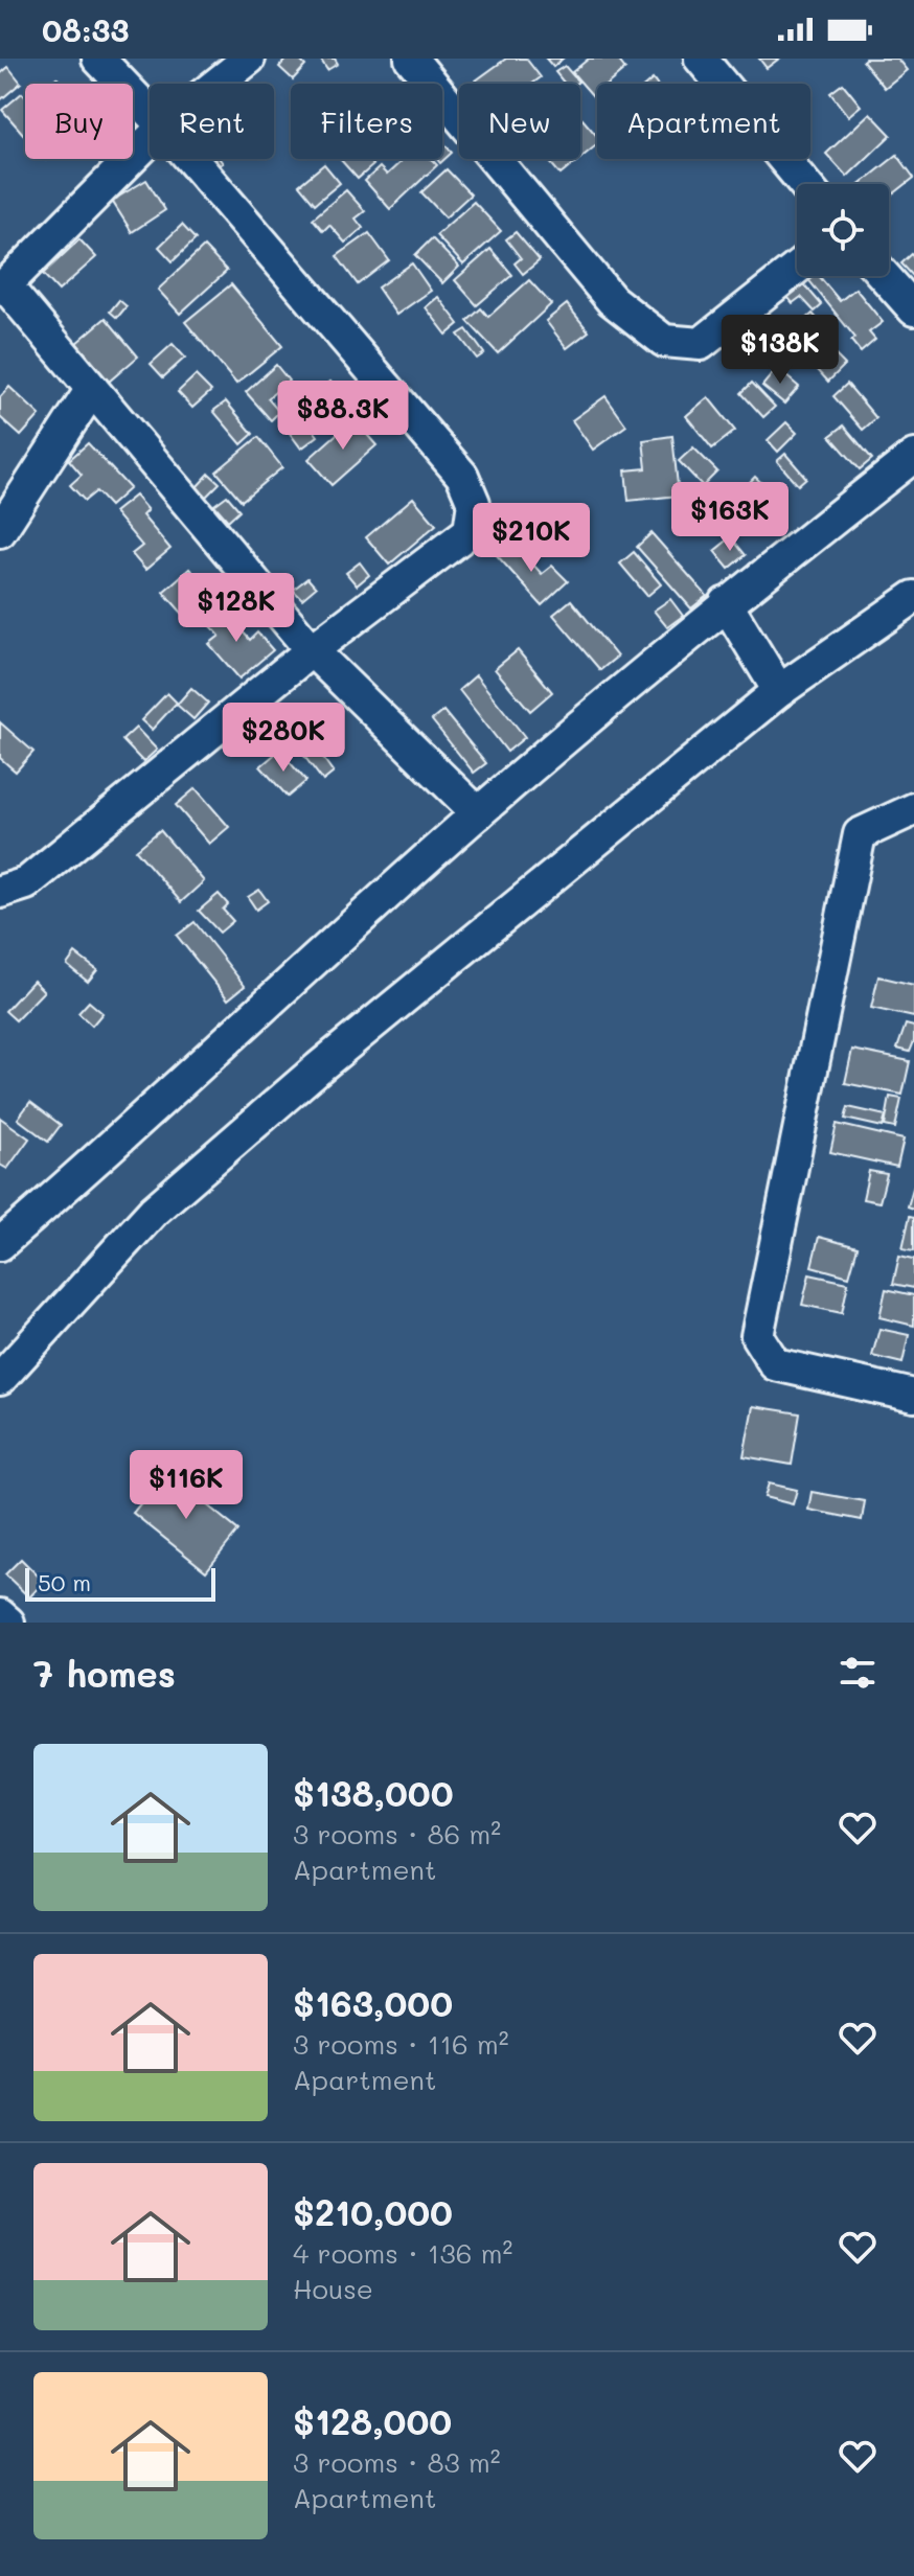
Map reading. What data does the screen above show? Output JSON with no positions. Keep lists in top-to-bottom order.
{
  "scale_bar": "50 m",
  "page": {
    "status": "08:33",
    "chip": [
      "Buy",
      "Rent",
      "Filters",
      "New",
      "Apartment"
    ],
    "price": [
      "$138K",
      "$88.3K",
      "$163K",
      "$210K",
      "$128K",
      "$280K",
      "$116K"
    ],
    "scale": "50 m",
    "heading": "7 homes",
    "list": [
      {
        "name": "$138,000",
        "note": "3 rooms · 86 m² · Apartment"
      },
      {
        "name": "$163,000",
        "note": "3 rooms · 116 m² · Apartment"
      },
      {
        "name": "$210,000",
        "note": "4 rooms · 136 m² · House"
      },
      {
        "name": "$128,000",
        "note": "3 rooms · 83 m² · Apartment"
      }
    ]
  }
}
